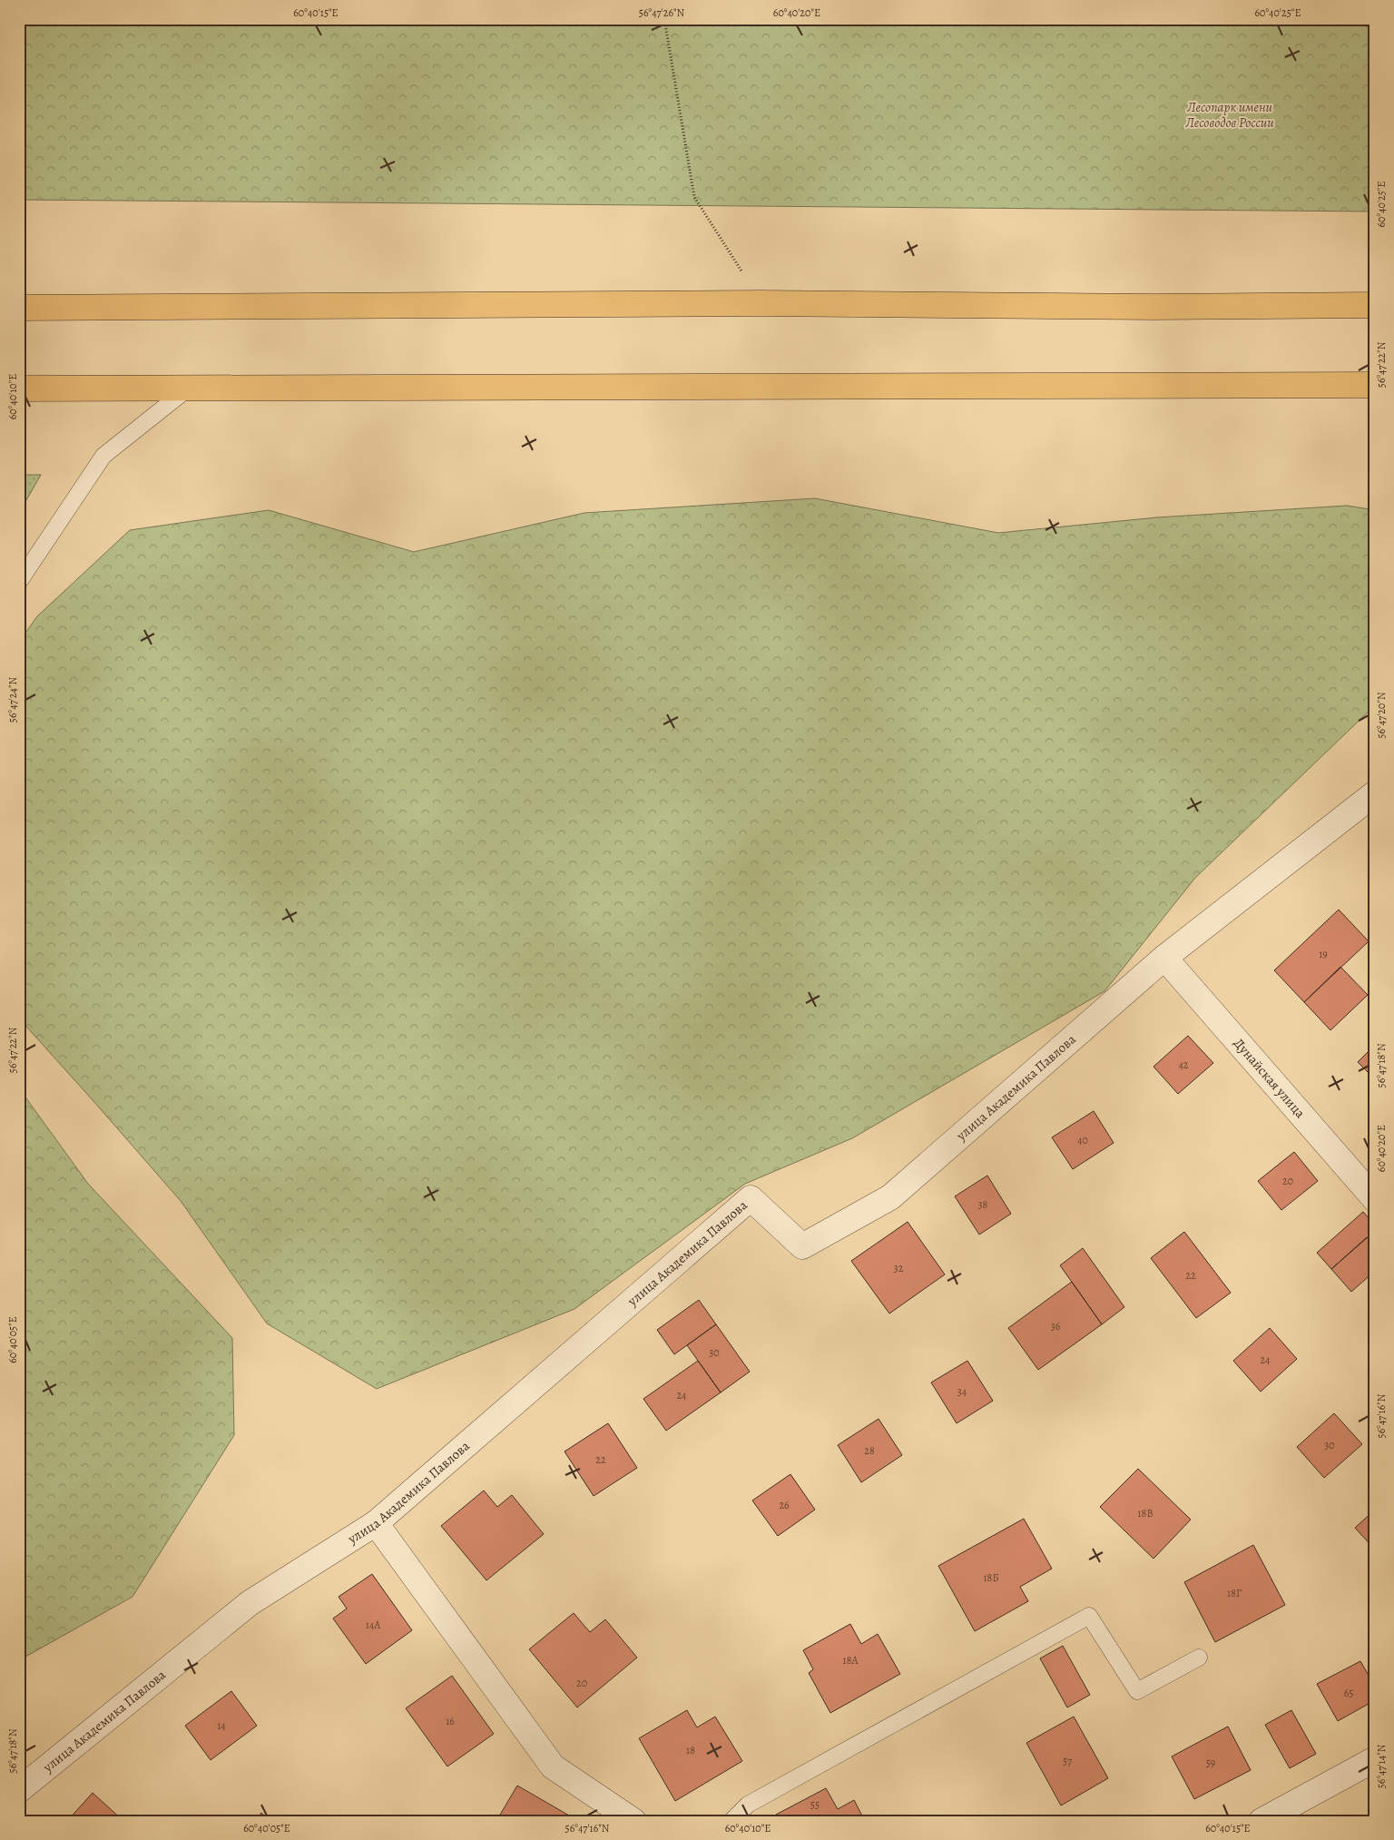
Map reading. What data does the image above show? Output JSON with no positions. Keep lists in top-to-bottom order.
{
  "streets": {
    "street": ["Дунайская улица", "улица Академика Павлова"]
  },
  "crossings": [
    ["Дунайская улица", "улица Академика Павлова"]
  ],
  "parks": ["Лесопарк имени Лесоводов России"],
  "house_numbers": [
    "19",
    "42",
    "40",
    "20",
    "38",
    "32",
    "22",
    "36",
    "30",
    "24",
    "34",
    "24",
    "30",
    "28",
    "22",
    "26",
    "18В",
    "18Б",
    "18Г",
    "14А",
    "18А",
    "20",
    "65",
    "16",
    "14",
    "18",
    "57",
    "59",
    "55"
  ],
  "coordinates": [
    "60°40'15\"E",
    "56°47'26\"N",
    "60°40'20\"E",
    "60°40'25\"E",
    "56°47'22\"N",
    "60°40'10\"E",
    "56°47'24\"N",
    "56°47'20\"N",
    "56°47'18\"N",
    "60°40'05\"E",
    "56°47'16\"N",
    "56°47'14\"N"
  ]
}
